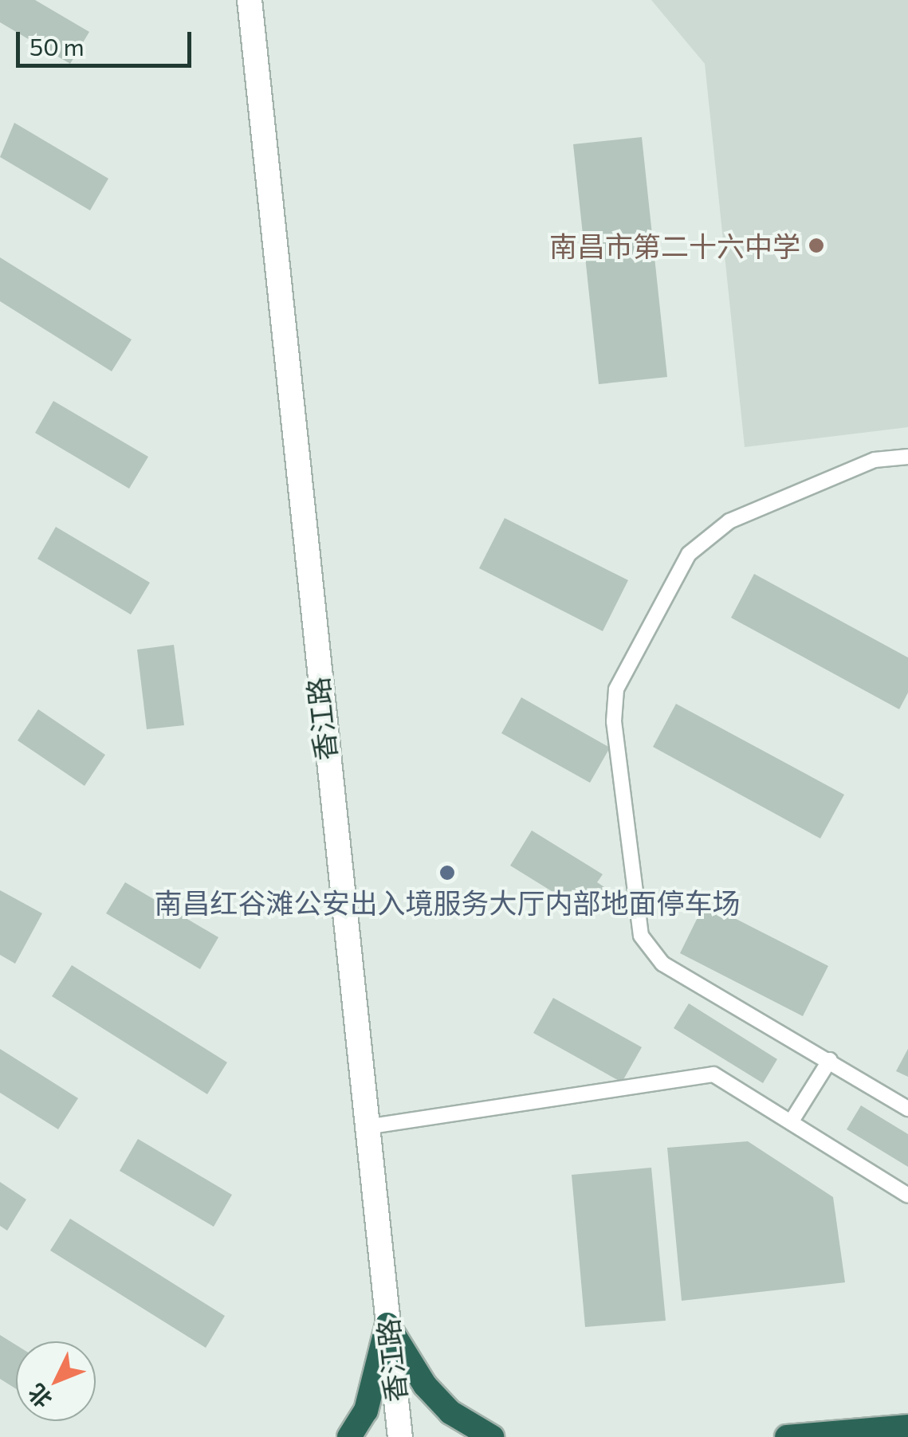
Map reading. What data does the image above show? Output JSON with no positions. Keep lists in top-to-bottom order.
{
  "streets": {
    "main road": ["香江路"]
  },
  "places": ["南昌市第二十六中学", "南昌红谷滩公安出入境服务大厅内部地面停车场"],
  "scale_bar": "50 m",
  "north": "bottom left"
}
